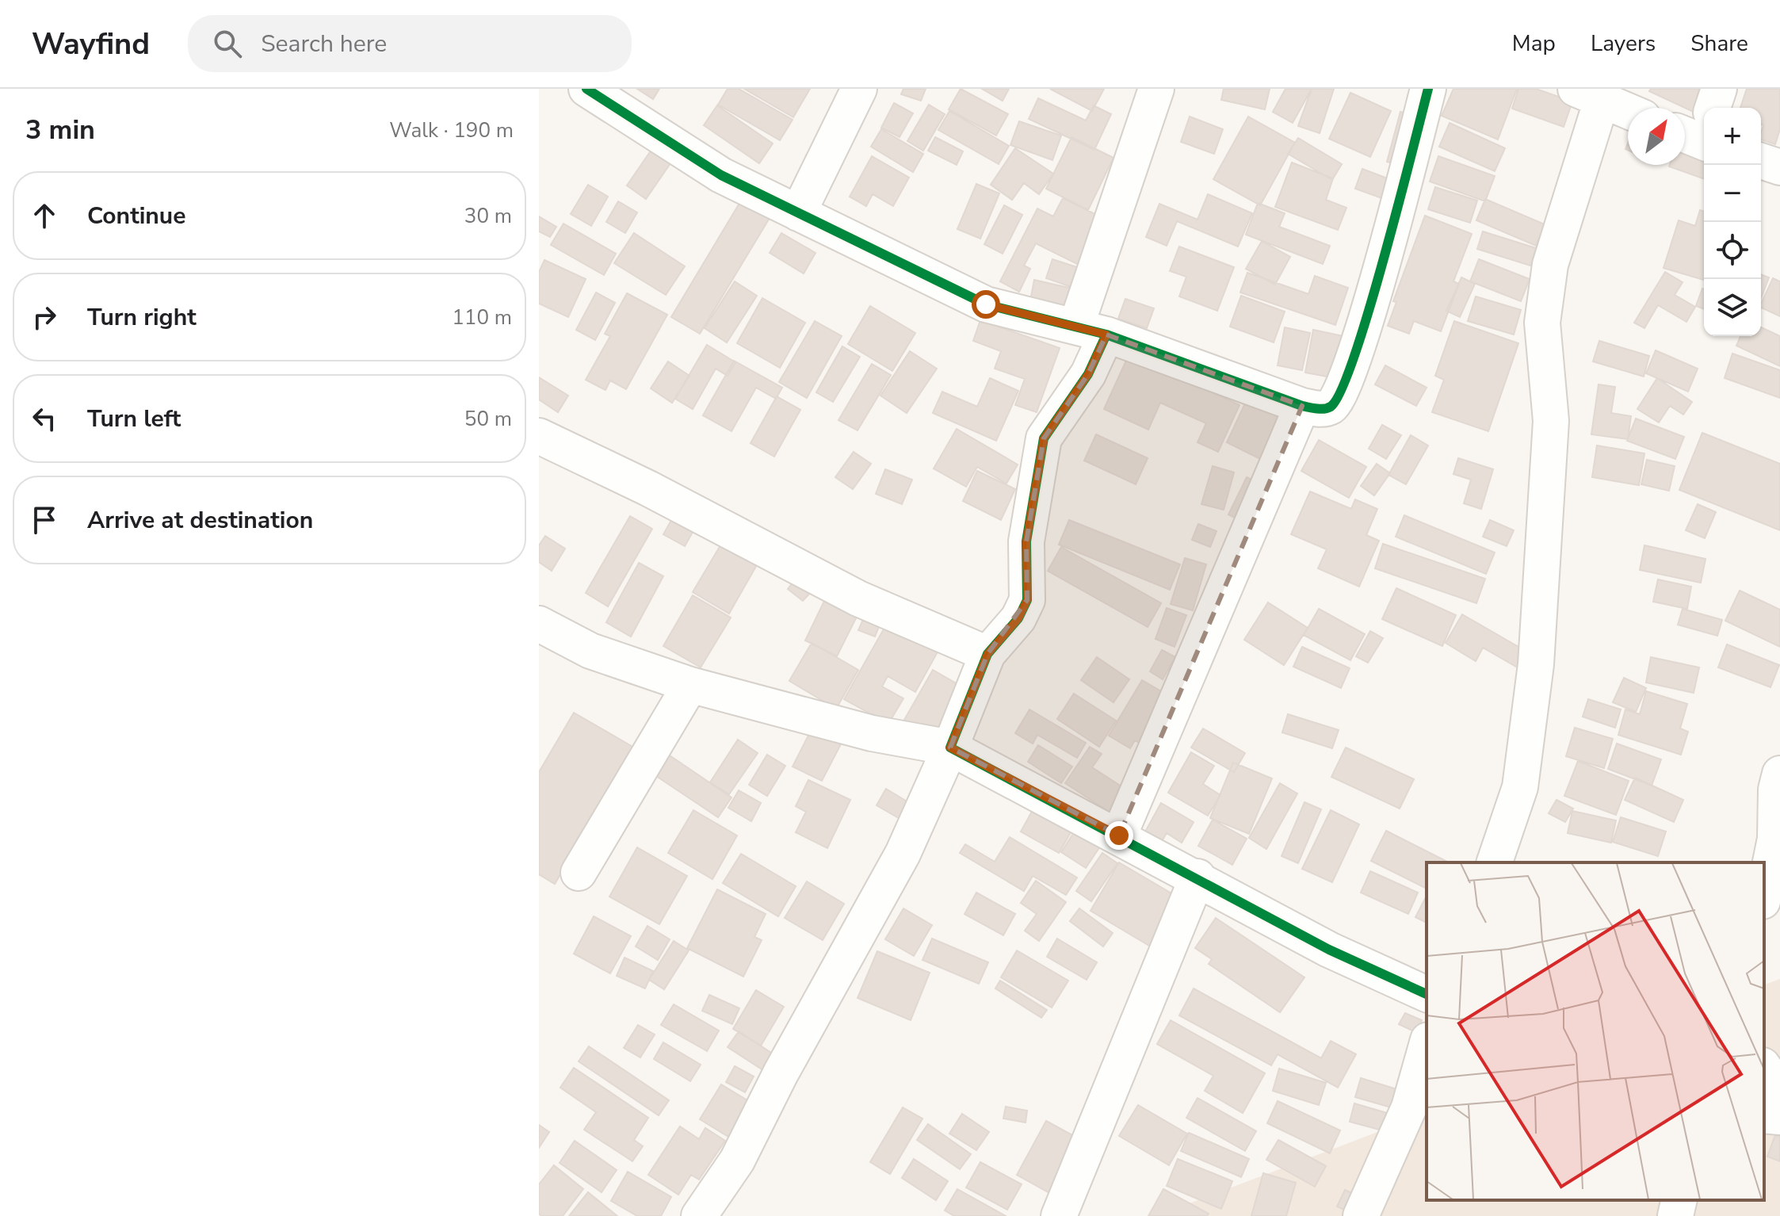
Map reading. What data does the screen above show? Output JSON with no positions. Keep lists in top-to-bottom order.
{
  "north": "top right",
  "page": {
    "header": "Wayfind",
    "search": "Search here",
    "nav": ["Map", "Layers", "Share"],
    "heading": ["3 min", "Walk · 190 m"],
    "map_buttons": ["+", "−"],
    "list": [
      ["Continue", "30 m"],
      ["Turn right", "110 m"],
      ["Turn left", "50 m"],
      "Arrive at destination"
    ]
  }
}
